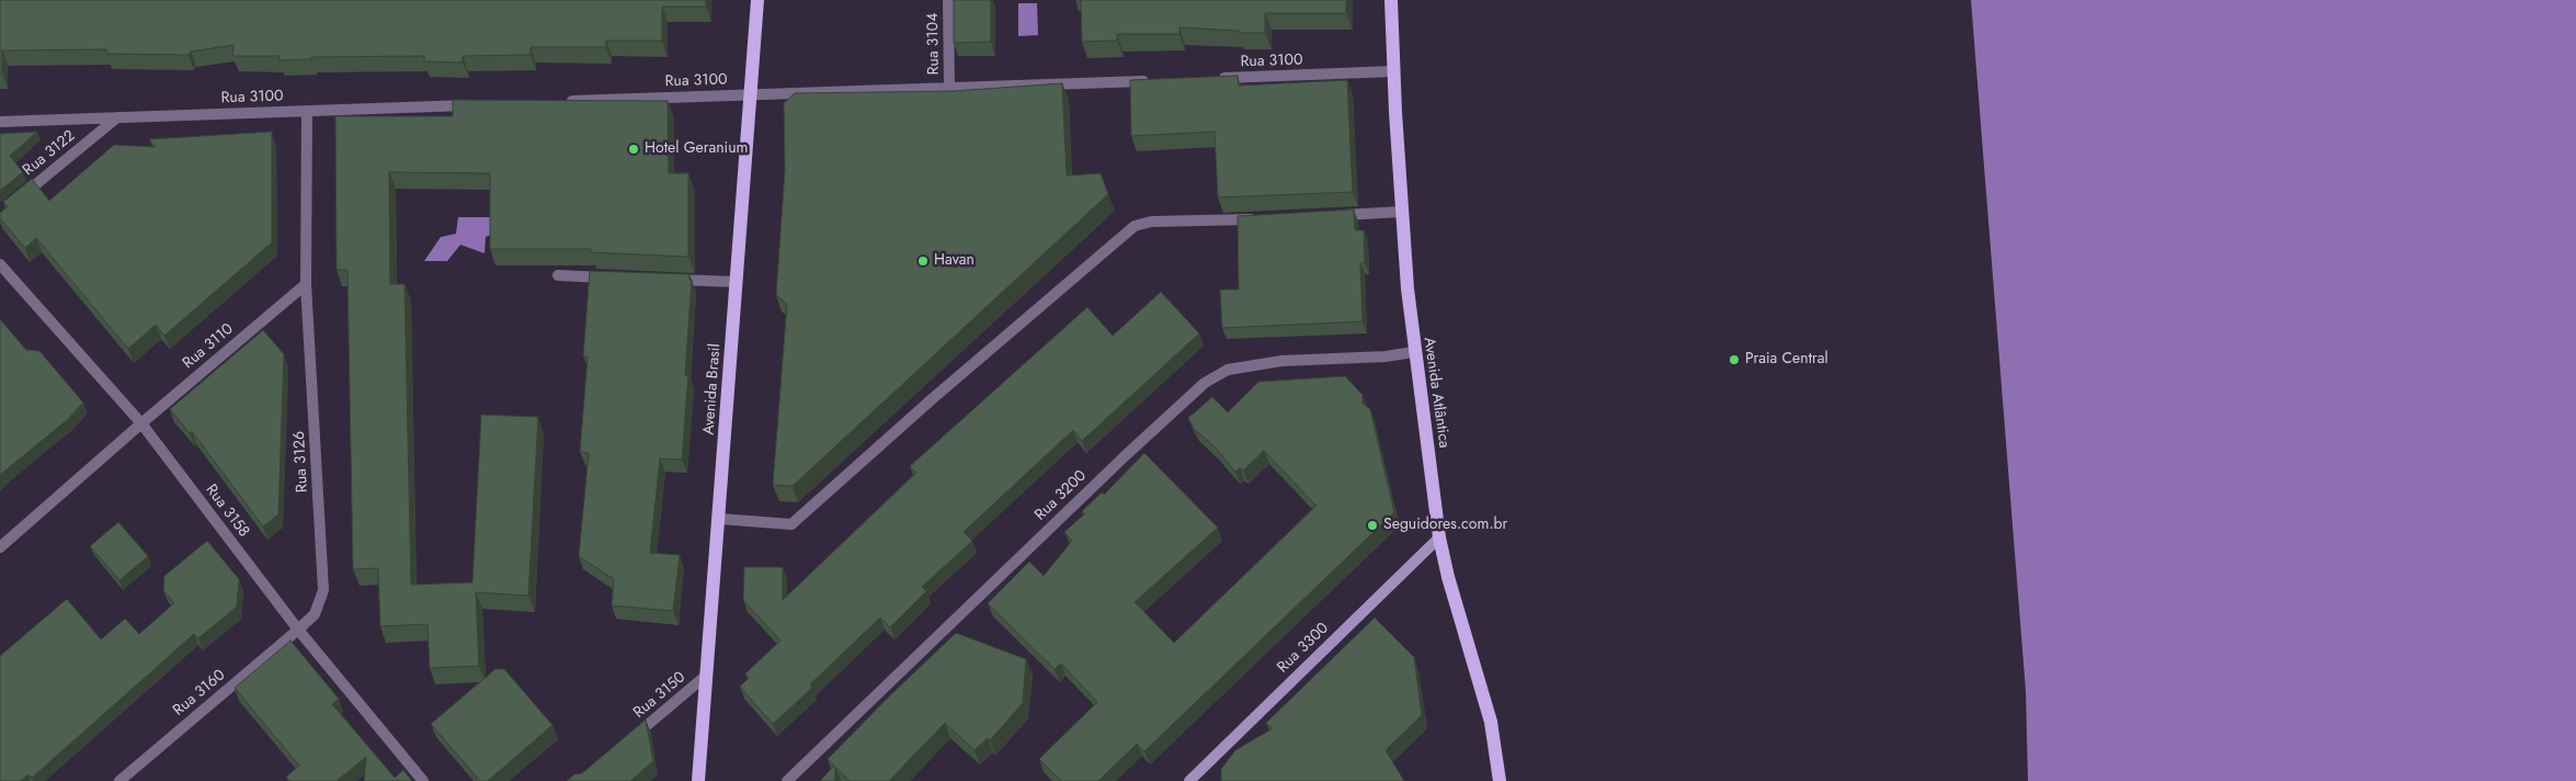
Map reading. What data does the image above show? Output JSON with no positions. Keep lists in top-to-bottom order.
{
  "streets": {
    "main road": ["Avenida Brasil", "Avenida Atlântica"],
    "street": [
      "Rua 3104",
      "Rua 3100",
      "Rua 3122",
      "Rua 3110",
      "Rua 3126",
      "Rua 3200",
      "Rua 3158",
      "Rua 3300",
      "Rua 3160",
      "Rua 3150"
    ]
  },
  "crossings": [
    ["Rua 3104", "Rua 3100"],
    ["Rua 3100", "Rua 3122"],
    ["Rua 3100", "Avenida Brasil"],
    ["Rua 3100", "Avenida Atlântica"],
    ["Rua 3110", "Rua 3126"],
    ["Rua 3110", "Rua 3158"],
    ["Avenida Brasil", "Rua 3150"],
    ["Avenida Atlântica", "Rua 3200"],
    ["Avenida Atlântica", "Rua 3300"],
    ["Rua 3126", "Rua 3158"],
    ["Rua 3126", "Rua 3160"],
    ["Rua 3158", "Rua 3160"]
  ],
  "places": [
    "Hotel Geranium",
    "Havan",
    "Praia Central",
    "Seguidores.com.br"
  ]
}
